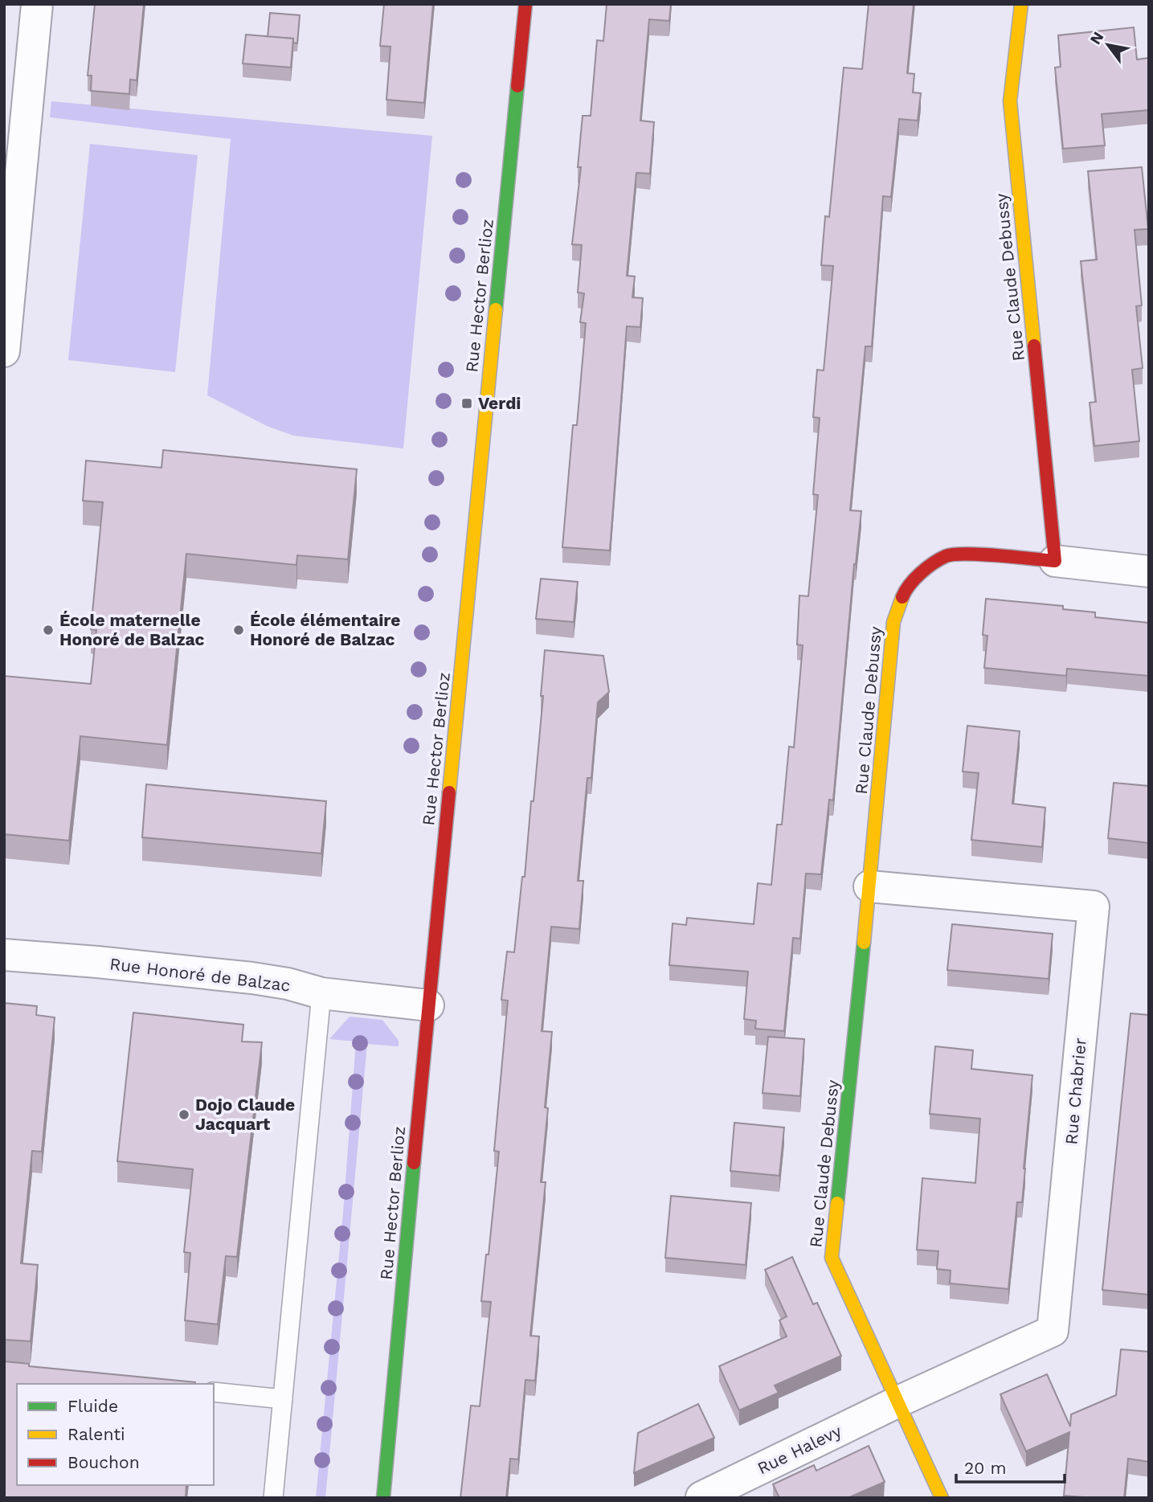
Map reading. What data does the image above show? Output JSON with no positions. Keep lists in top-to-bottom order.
{
  "streets": {
    "street": [
      "Rue Claude Debussy",
      "Rue Hector Berlioz",
      "Rue Honoré de Balzac",
      "Rue Chabrier",
      "Rue Halevy"
    ]
  },
  "crossings": [
    ["Rue Claude Debussy", "Rue Chabrier"],
    ["Rue Claude Debussy", "Rue Halevy"],
    ["Rue Hector Berlioz", "Rue Honoré de Balzac"],
    ["Rue Chabrier", "Rue Halevy"]
  ],
  "places": {
    "transit": ["Verdi"],
    "other": ["École maternelle Honoré de Balzac", "École élémentaire Honoré de Balzac", "Dojo Claude Jacquart"]
  },
  "legend": ["Fluide", "Ralenti", "Bouchon"],
  "scale_bar": "20 m",
  "north": "top left"
}
